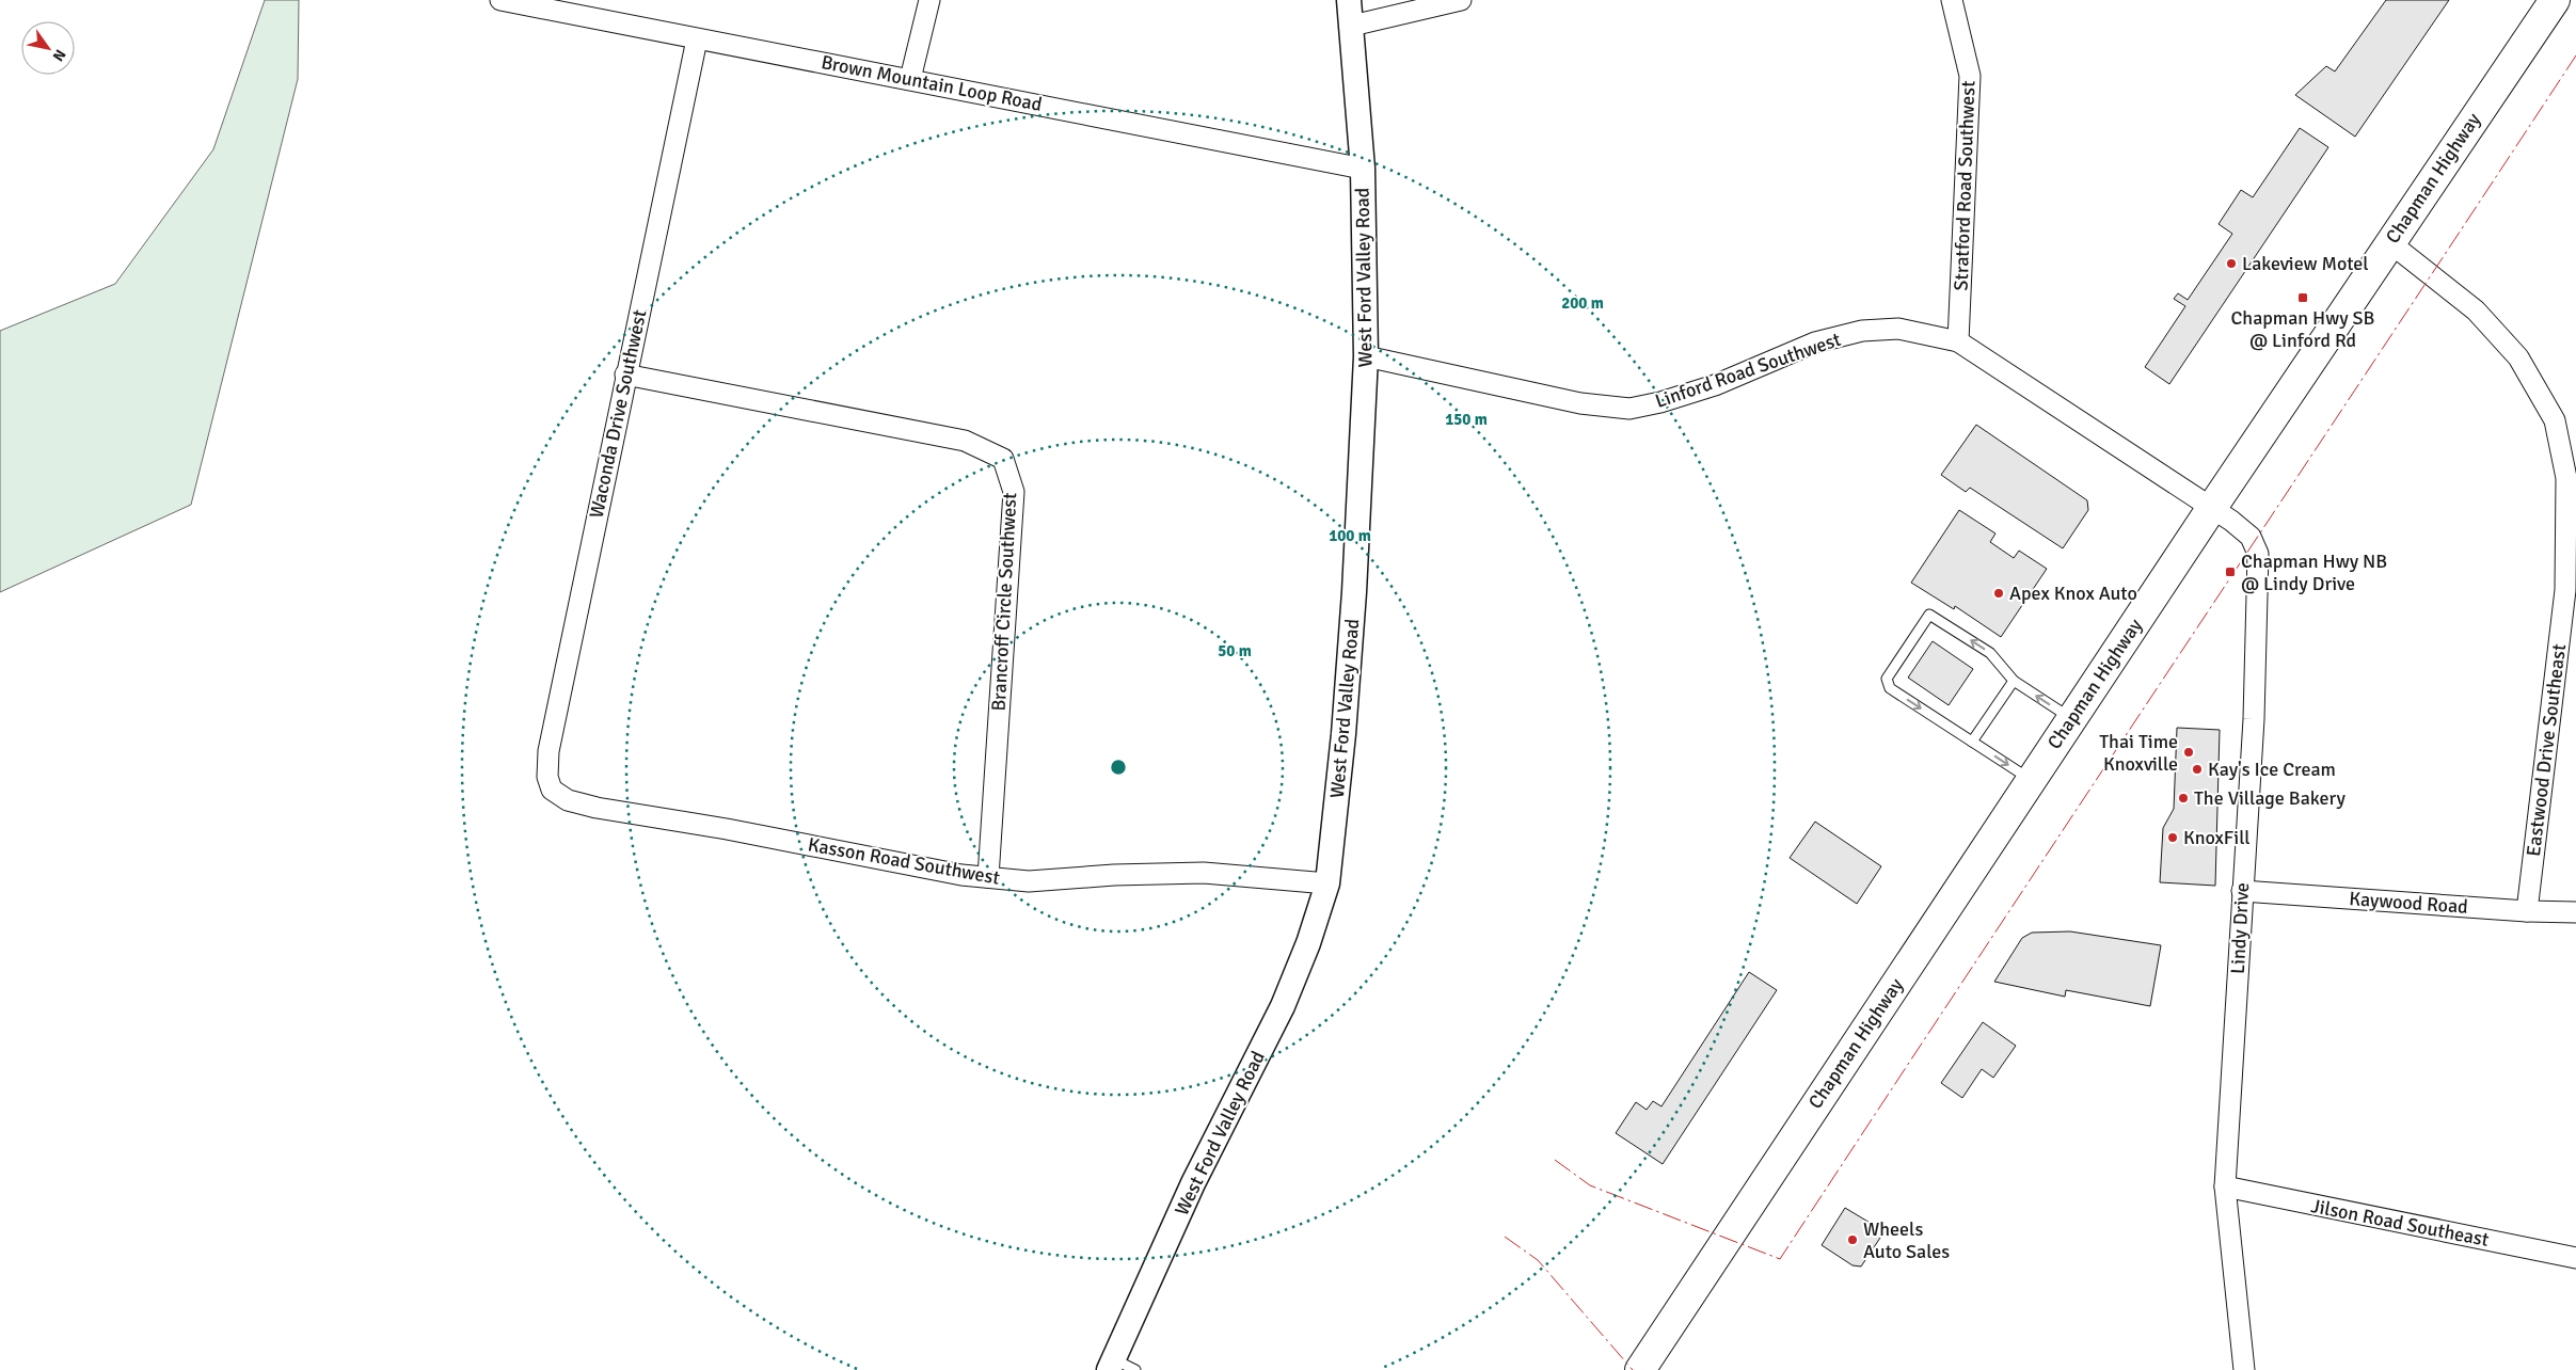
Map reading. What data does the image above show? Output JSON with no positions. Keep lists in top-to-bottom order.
{
  "streets": {
    "highway": ["Chapman Highway"],
    "street": [
      "Brown Mountain Loop Road",
      "Stratford Road Southwest",
      "West Ford Valley Road",
      "Linford Road Southwest",
      "Waconda Drive Southwest",
      "Brancroff Circle Southwest",
      "Eastwood Drive Southeast",
      "Kasson Road Southwest",
      "Kaywood Road",
      "Lindy Drive",
      "Jilson Road Southeast"
    ]
  },
  "crossings": [
    ["Brown Mountain Loop Road", "West Ford Valley Road"],
    ["Brown Mountain Loop Road", "Waconda Drive Southwest"],
    ["Chapman Highway", "Linford Road Southwest"],
    ["Chapman Highway", "Eastwood Drive Southeast"],
    ["Chapman Highway", "Lindy Drive"],
    ["Stratford Road Southwest", "Linford Road Southwest"],
    ["West Ford Valley Road", "Linford Road Southwest"],
    ["West Ford Valley Road", "Kasson Road Southwest"],
    ["Linford Road Southwest", "Lindy Drive"],
    ["Waconda Drive Southwest", "Brancroff Circle Southwest"],
    ["Waconda Drive Southwest", "Kasson Road Southwest"],
    ["Brancroff Circle Southwest", "Kasson Road Southwest"],
    ["Eastwood Drive Southeast", "Kaywood Road"],
    ["Kaywood Road", "Lindy Drive"],
    ["Lindy Drive", "Jilson Road Southeast"]
  ],
  "places": {
    "other": [
      "Lakeview Motel",
      "Apex Knox Auto",
      "Thai Time Knoxville",
      "Kay's Ice Cream",
      "The Village Bakery",
      "KnoxFill",
      "Wheels Auto Sales"
    ],
    "transit": ["Chapman Hwy SB @ Linford Rd", "Chapman Hwy NB @ Lindy Drive"]
  },
  "north": "bottom right",
  "rings": [
    "200 m",
    "150 m",
    "100 m",
    "50 m"
  ]
}
